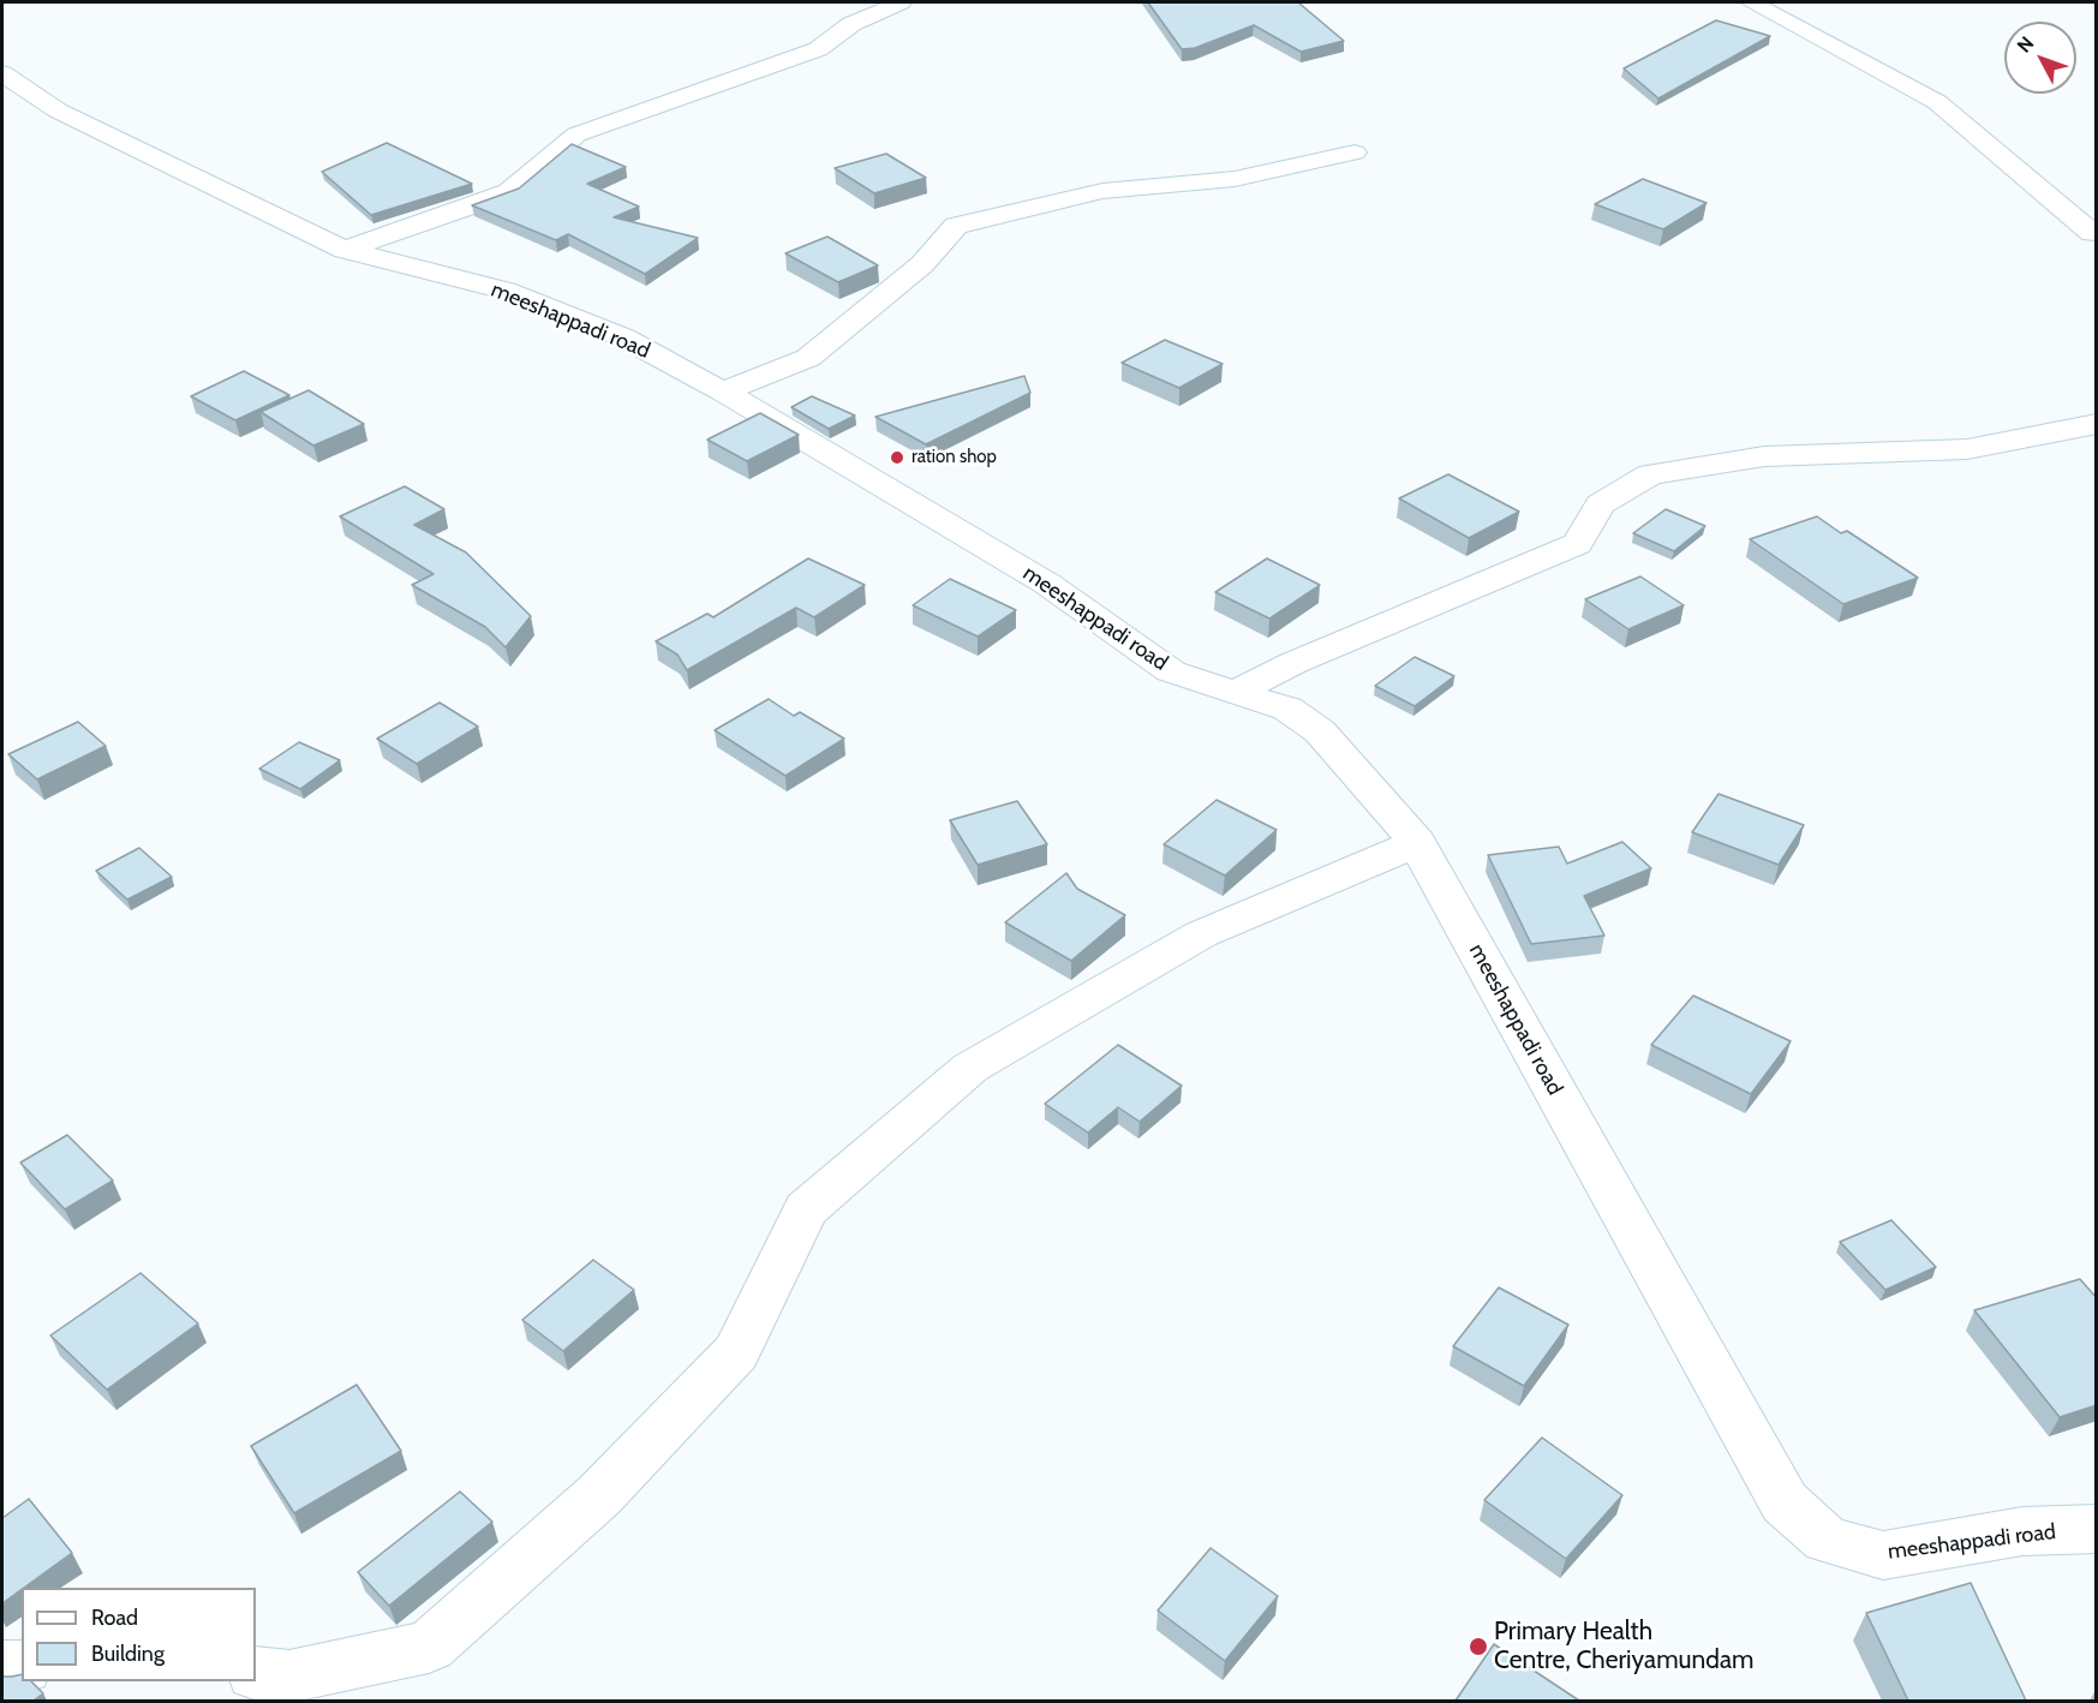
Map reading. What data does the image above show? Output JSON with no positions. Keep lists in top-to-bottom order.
{
  "streets": {
    "street": ["meeshappadi road"]
  },
  "places": ["ration shop", "Primary Health Centre, Cheriyamundam"],
  "legend": ["Road", "Building"],
  "north": "top left"
}
